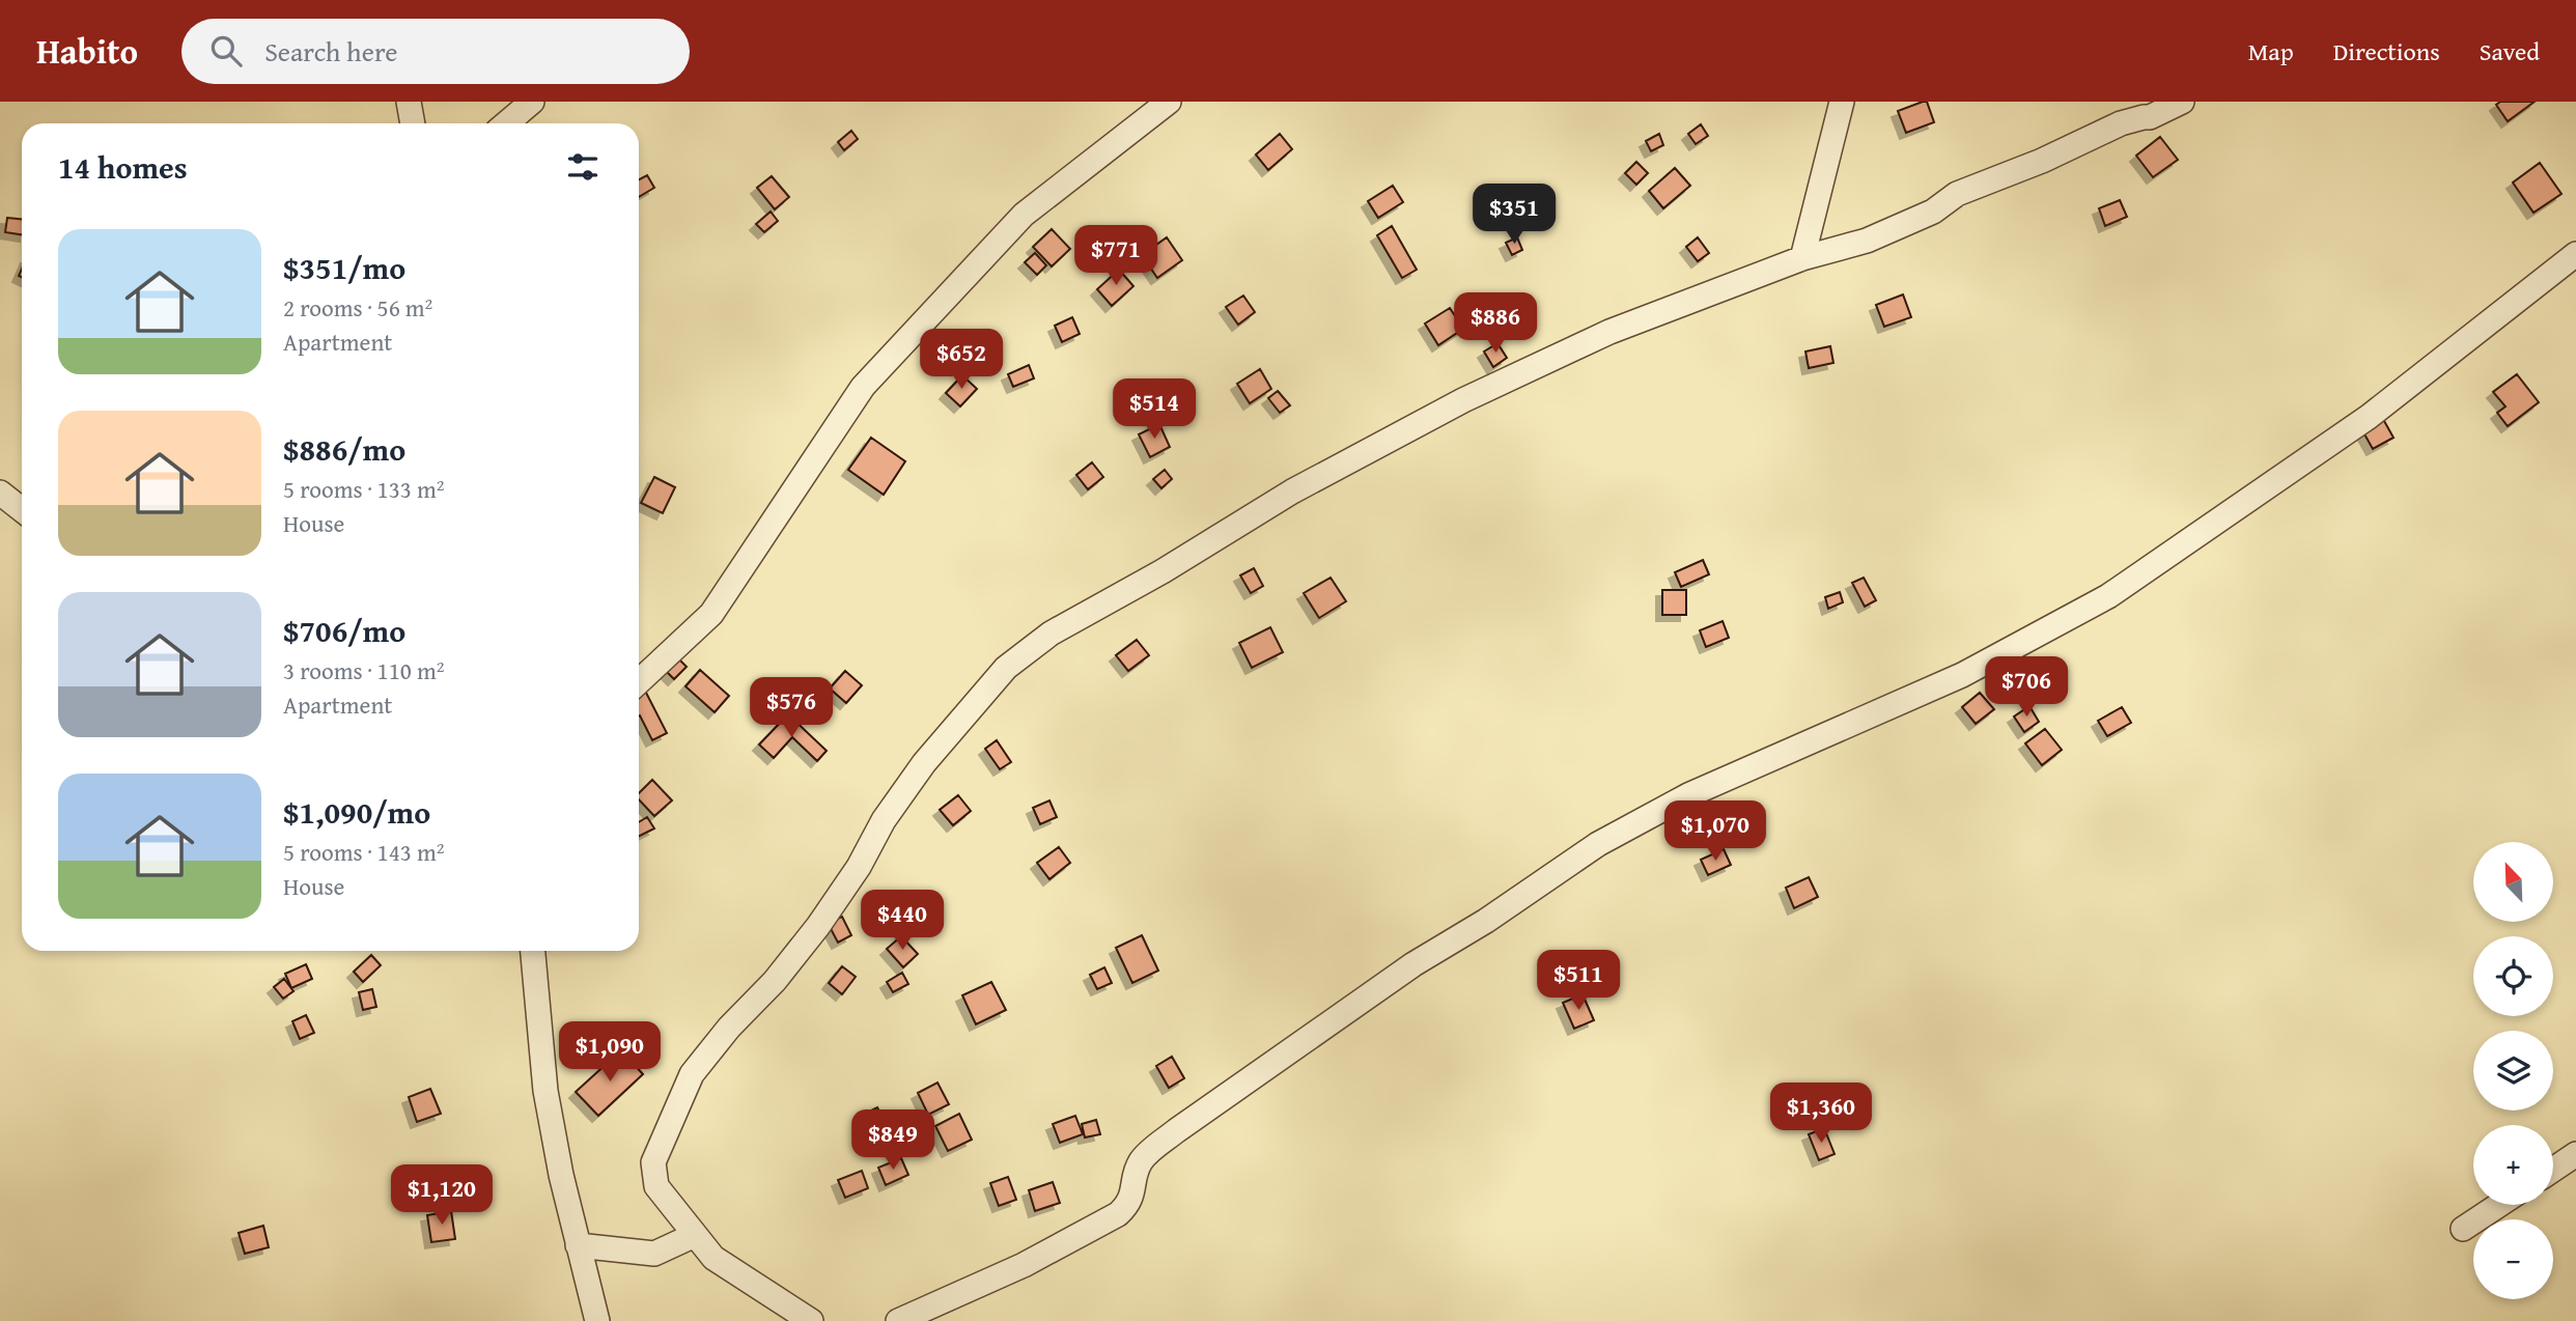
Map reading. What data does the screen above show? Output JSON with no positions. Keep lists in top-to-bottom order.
{
  "north": "top left",
  "page": {
    "header": "Habito",
    "search": "Search here",
    "nav": ["Map", "Directions", "Saved"],
    "heading": "14 homes",
    "price": [
      "$351",
      "$771",
      "$886",
      "$652",
      "$514",
      "$706",
      "$576",
      "$1,070",
      "$440",
      "$511",
      "$1,090",
      "$1,360",
      "$849",
      "$1,120"
    ],
    "list": [
      {
        "name": "$351/mo",
        "note": "2 rooms · 56 m² · Apartment"
      },
      {
        "name": "$886/mo",
        "note": "5 rooms · 133 m² · House"
      },
      {
        "name": "$706/mo",
        "note": "3 rooms · 110 m² · Apartment"
      },
      {
        "name": "$1,090/mo",
        "note": "5 rooms · 143 m² · House"
      }
    ],
    "map_buttons": ["+", "−"]
  }
}
